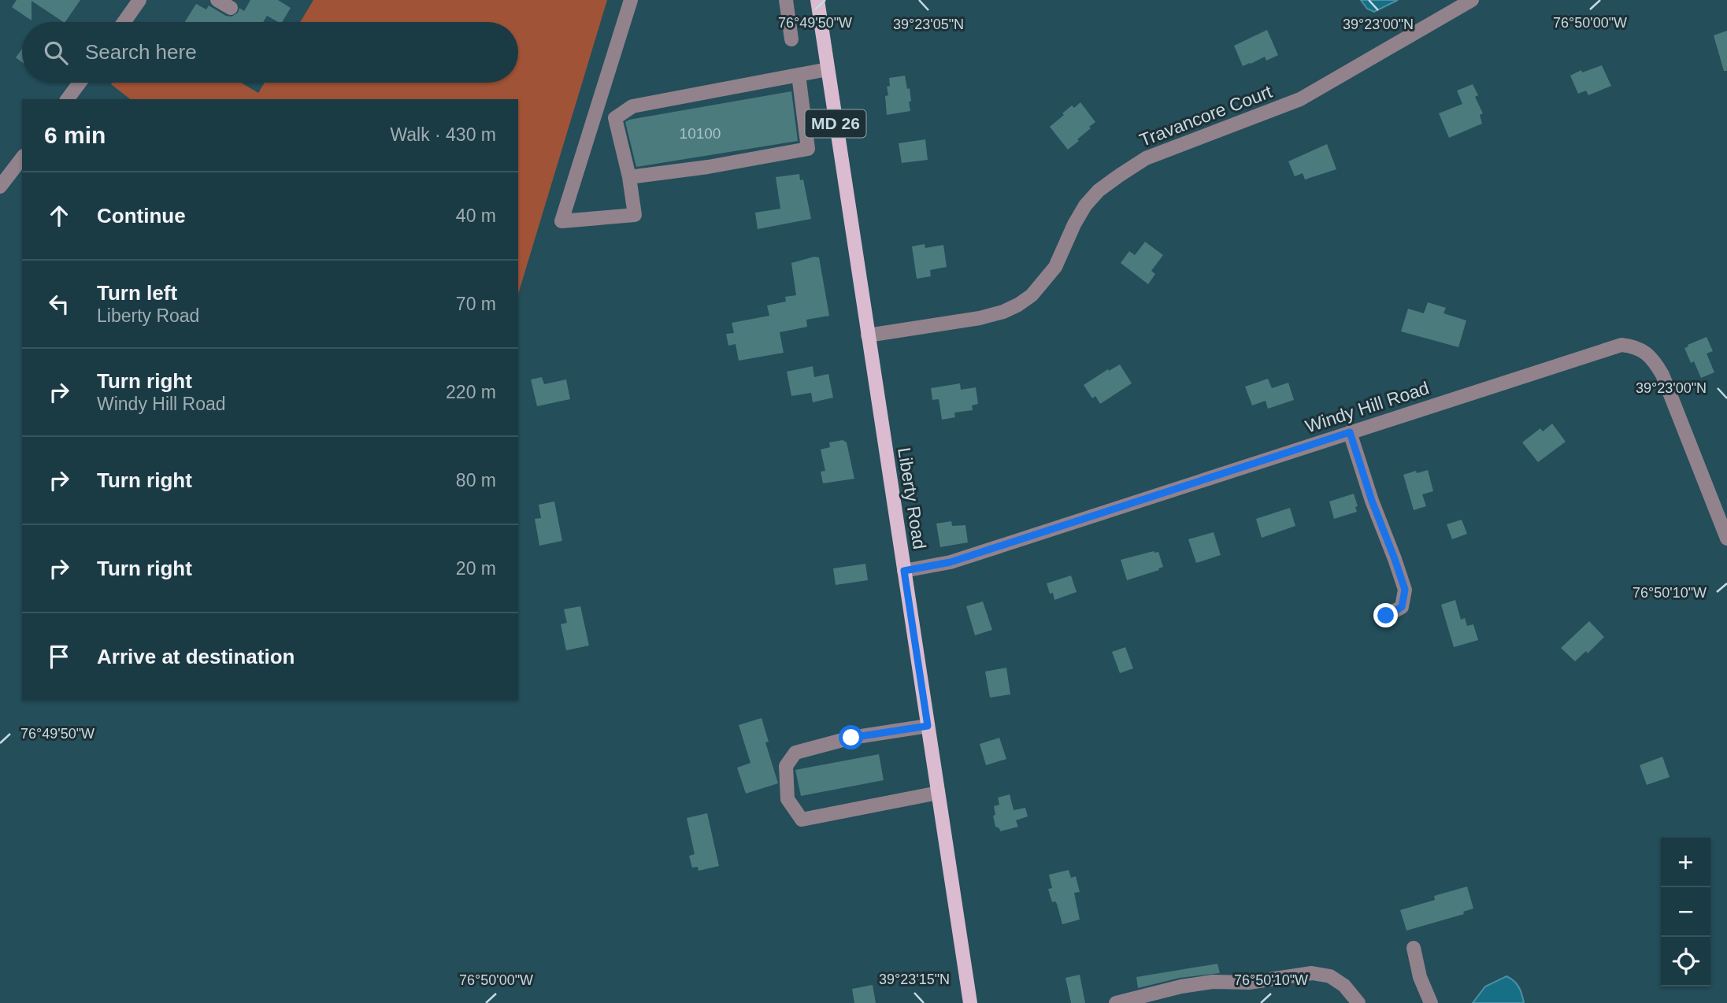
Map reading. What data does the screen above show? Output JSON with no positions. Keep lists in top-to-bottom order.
{
  "streets": {
    "main road": ["MD 26", "Liberty Road"],
    "street": ["Travancore Court", "Windy Hill Road"]
  },
  "crossings": [
    ["Travancore Court", "Liberty Road"],
    ["Windy Hill Road", "Liberty Road"]
  ],
  "house_numbers": ["10100"],
  "page": {
    "search": "Search here",
    "heading": ["6 min", "Walk · 430 m"],
    "list": [
      ["Continue", "40 m"],
      ["Turn left", "Liberty Road", "70 m"],
      ["Turn right", "Windy Hill Road", "220 m"],
      ["Turn right", "80 m"],
      ["Turn right", "20 m"],
      "Arrive at destination"
    ],
    "map_buttons": ["+", "−"]
  },
  "coordinates": [
    "76°49'50\"W",
    "76°50'00\"W",
    "39°23'05\"N",
    "39°23'00\"N",
    "76°50'10\"W",
    "39°23'15\"N"
  ]
}
